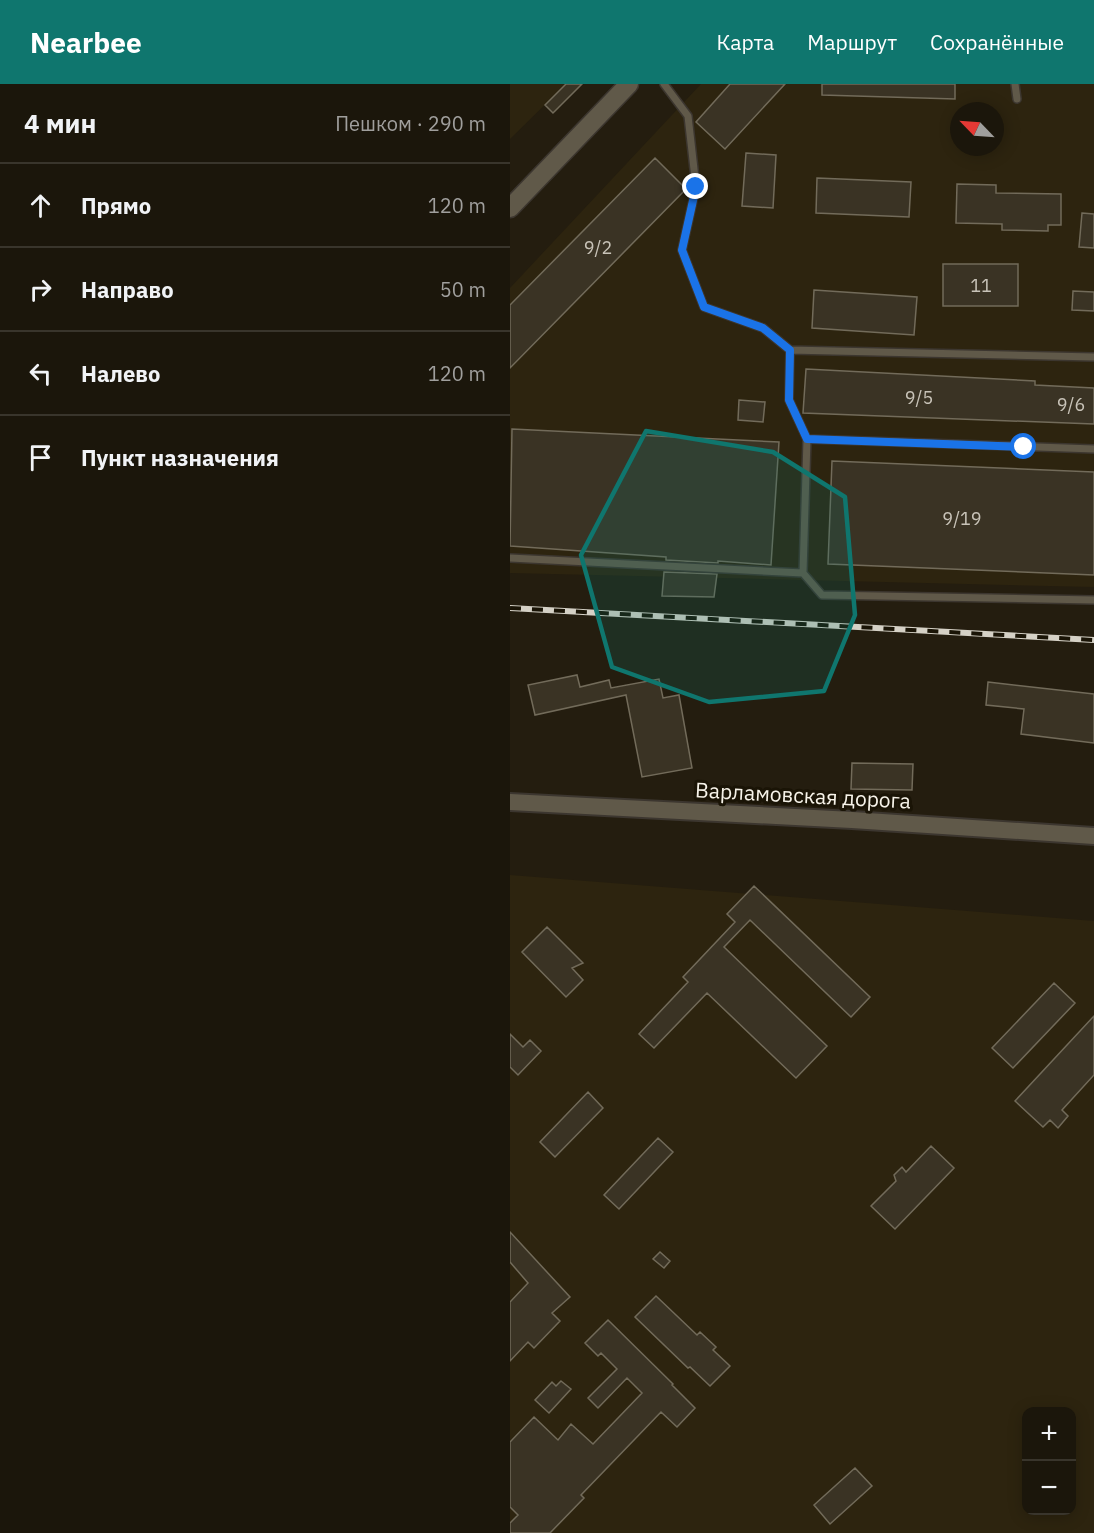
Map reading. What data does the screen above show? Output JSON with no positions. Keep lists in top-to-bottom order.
{
  "streets": {
    "street": ["Варламовская дорога"]
  },
  "house_numbers": [
    "9/2",
    "11",
    "9/5",
    "9/6",
    "9/19"
  ],
  "north": "top left",
  "page": {
    "header": "Nearbee",
    "nav": ["Карта", "Маршрут", "Сохранённые"],
    "heading": ["4 мин", "Пешком · 290 m"],
    "list": [
      ["Прямо", "120 m"],
      ["Направо", "50 m"],
      ["Налево", "120 m"],
      "Пункт назначения"
    ],
    "map_buttons": ["+", "−"]
  }
}
